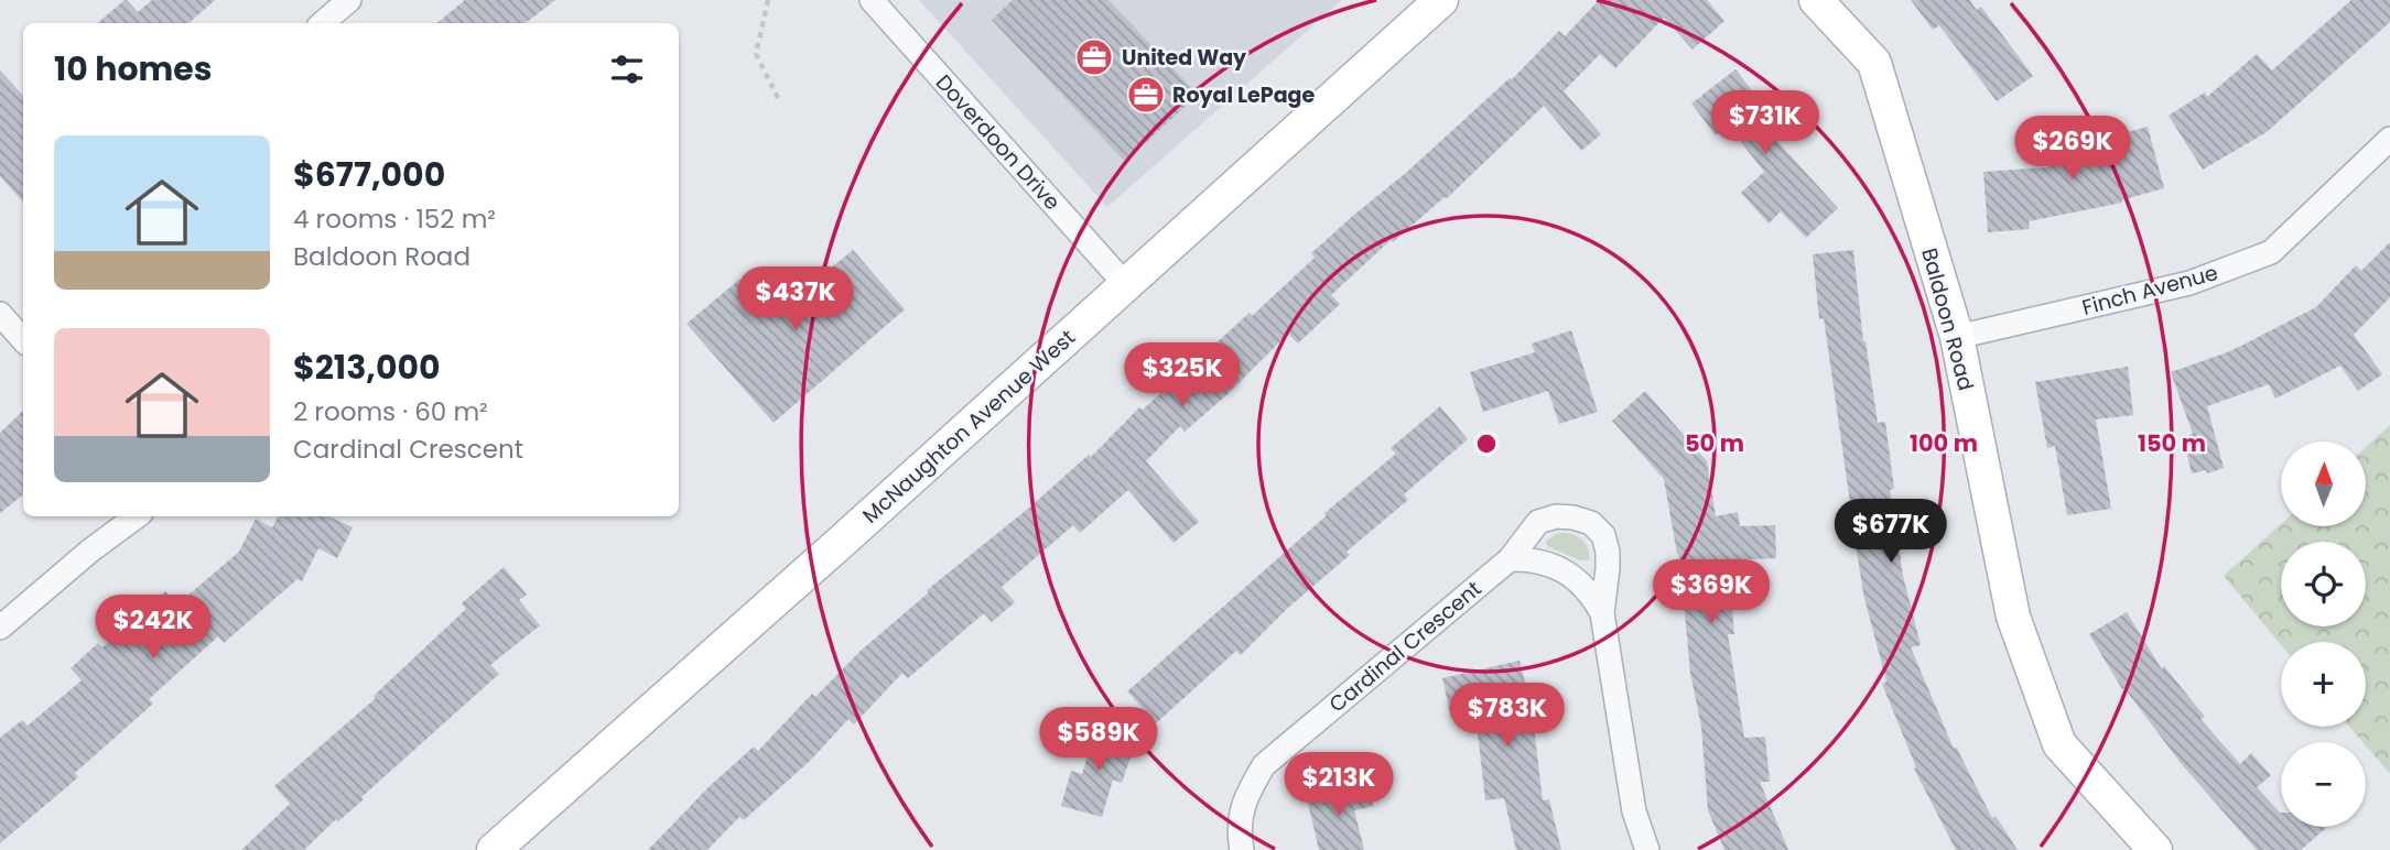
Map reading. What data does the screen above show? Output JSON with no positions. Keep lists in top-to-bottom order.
{
  "streets": {
    "main road": ["Baldoon Road", "McNaughton Avenue West"],
    "street": ["Doverdoon Drive", "Finch Avenue", "Cardinal Crescent"]
  },
  "crossings": [
    ["Doverdoon Drive", "McNaughton Avenue West"],
    ["Finch Avenue", "Baldoon Road"]
  ],
  "places": {
    "office": ["United Way", "Royal LePage"]
  },
  "north": "top",
  "page": {
    "heading": "10 homes",
    "price": [
      "$731K",
      "$269K",
      "$437K",
      "$325K",
      "$677K",
      "$369K",
      "$242K",
      "$783K",
      "$589K",
      "$213K"
    ],
    "list": [
      {
        "name": "$677,000",
        "note": "4 rooms · 152 m² · Baldoon Road"
      },
      {
        "name": "$213,000",
        "note": "2 rooms · 60 m² · Cardinal Crescent"
      }
    ],
    "map_buttons": ["+", "−"]
  },
  "rings": ["50 m", "100 m", "150 m"]
}
